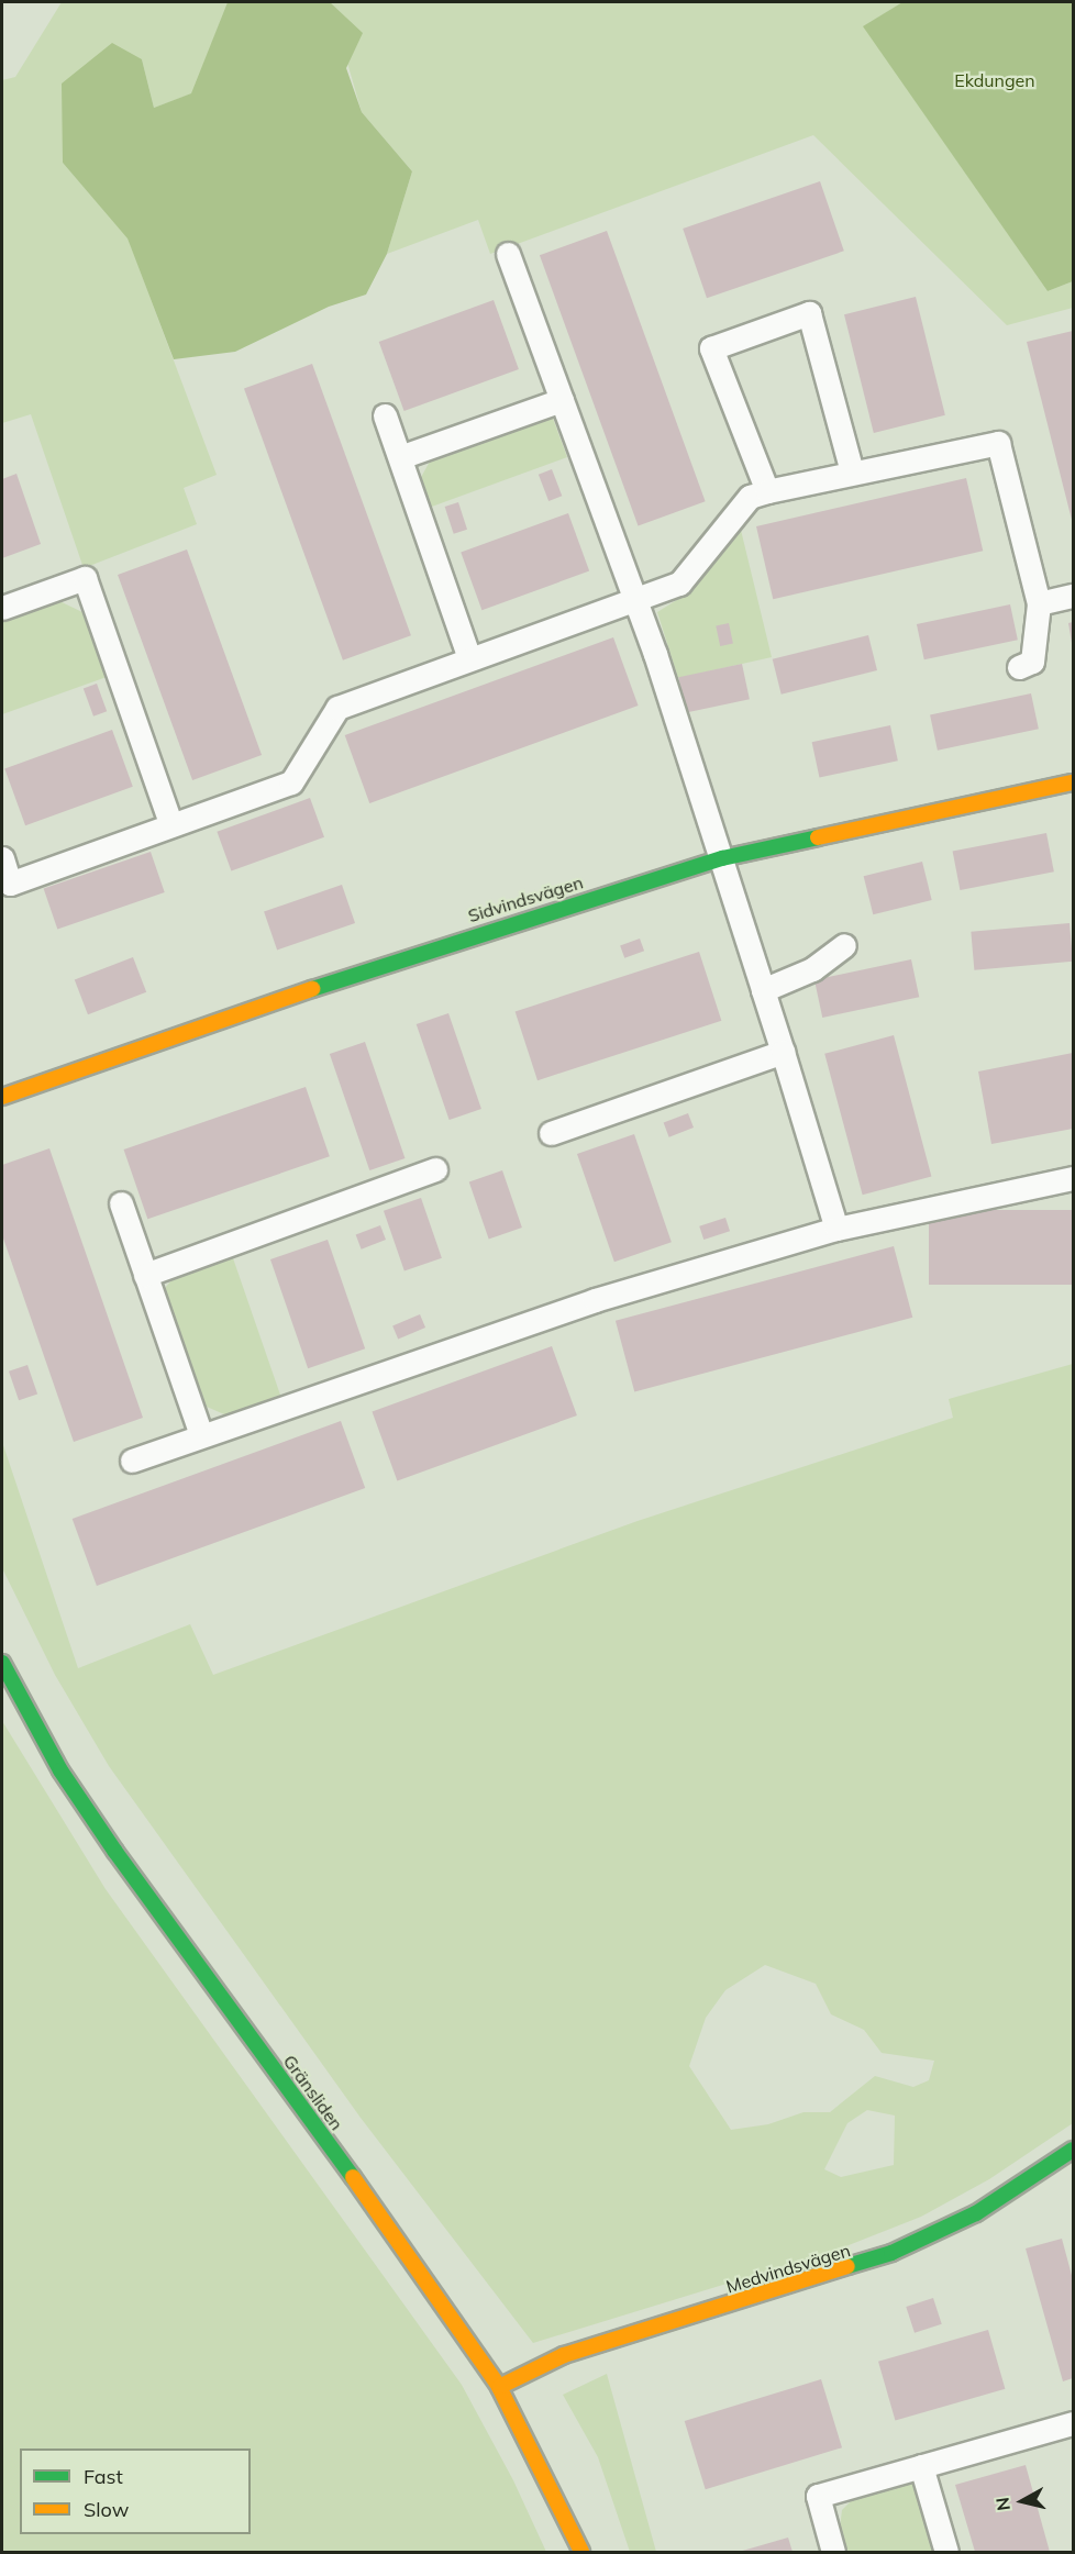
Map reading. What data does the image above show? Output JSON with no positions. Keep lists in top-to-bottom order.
{
  "streets": {
    "street": ["Sidvindsvägen", "Gränsliden", "Medvindsvägen"]
  },
  "crossings": [
    ["Gränsliden", "Medvindsvägen"]
  ],
  "parks": ["Ekdungen"],
  "legend": ["Fast", "Slow"],
  "north": "left"
}
